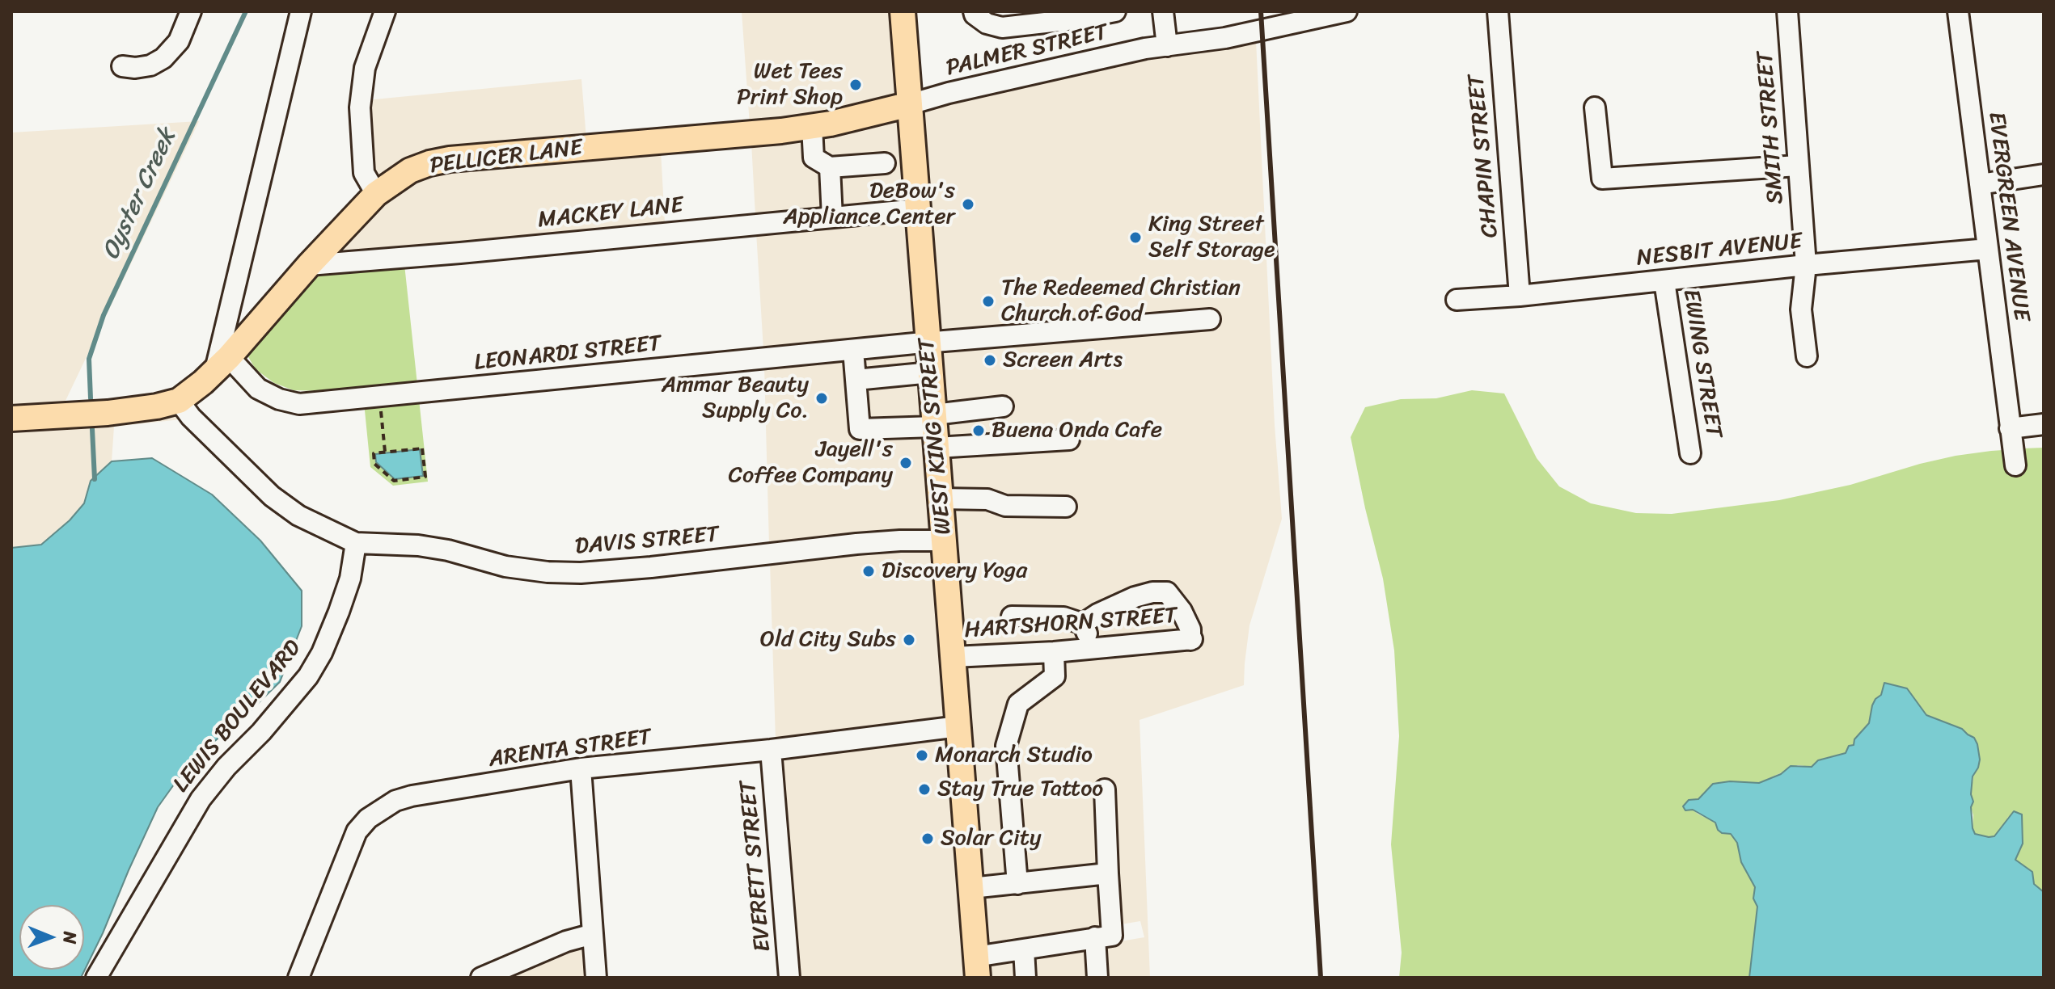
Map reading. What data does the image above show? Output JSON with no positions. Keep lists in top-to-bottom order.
{
  "streets": {
    "main road": ["PELLICER LANE", "WEST KING STREET"],
    "street": [
      "PALMER STREET",
      "SMITH STREET",
      "CHAPIN STREET",
      "MACKEY LANE",
      "EVERGREEN AVENUE",
      "NESBIT AVENUE",
      "LEONARDI STREET",
      "EWING STREET",
      "DAVIS STREET",
      "HARTSHORN STREET",
      "LEWIS BOULEVARD",
      "ARENTA STREET",
      "EVERETT STREET"
    ]
  },
  "crossings": [
    ["PALMER STREET", "PELLICER LANE"],
    ["PALMER STREET", "WEST KING STREET"],
    ["SMITH STREET", "NESBIT AVENUE"],
    ["CHAPIN STREET", "NESBIT AVENUE"],
    ["PELLICER LANE", "MACKEY LANE"],
    ["PELLICER LANE", "LEONARDI STREET"],
    ["PELLICER LANE", "WEST KING STREET"],
    ["MACKEY LANE", "WEST KING STREET"],
    ["EVERGREEN AVENUE", "NESBIT AVENUE"],
    ["NESBIT AVENUE", "EWING STREET"],
    ["LEONARDI STREET", "WEST KING STREET"],
    ["WEST KING STREET", "DAVIS STREET"],
    ["WEST KING STREET", "HARTSHORN STREET"],
    ["WEST KING STREET", "ARENTA STREET"],
    ["DAVIS STREET", "LEWIS BOULEVARD"],
    ["ARENTA STREET", "EVERETT STREET"]
  ],
  "water": ["Oyster Creek"],
  "places": [
    "Wet Tees Print Shop",
    "DeBow's Appliance Center",
    "King Street Self Storage",
    "The Redeemed Christian Church of God",
    "Screen Arts",
    "Ammar Beauty Supply Co.",
    "Buena Onda Cafe",
    "Jayell's Coffee Company",
    "Discovery Yoga",
    "Old City Subs",
    "Monarch Studio",
    "Stay True Tattoo",
    "Solar City"
  ],
  "north": "right"
}
